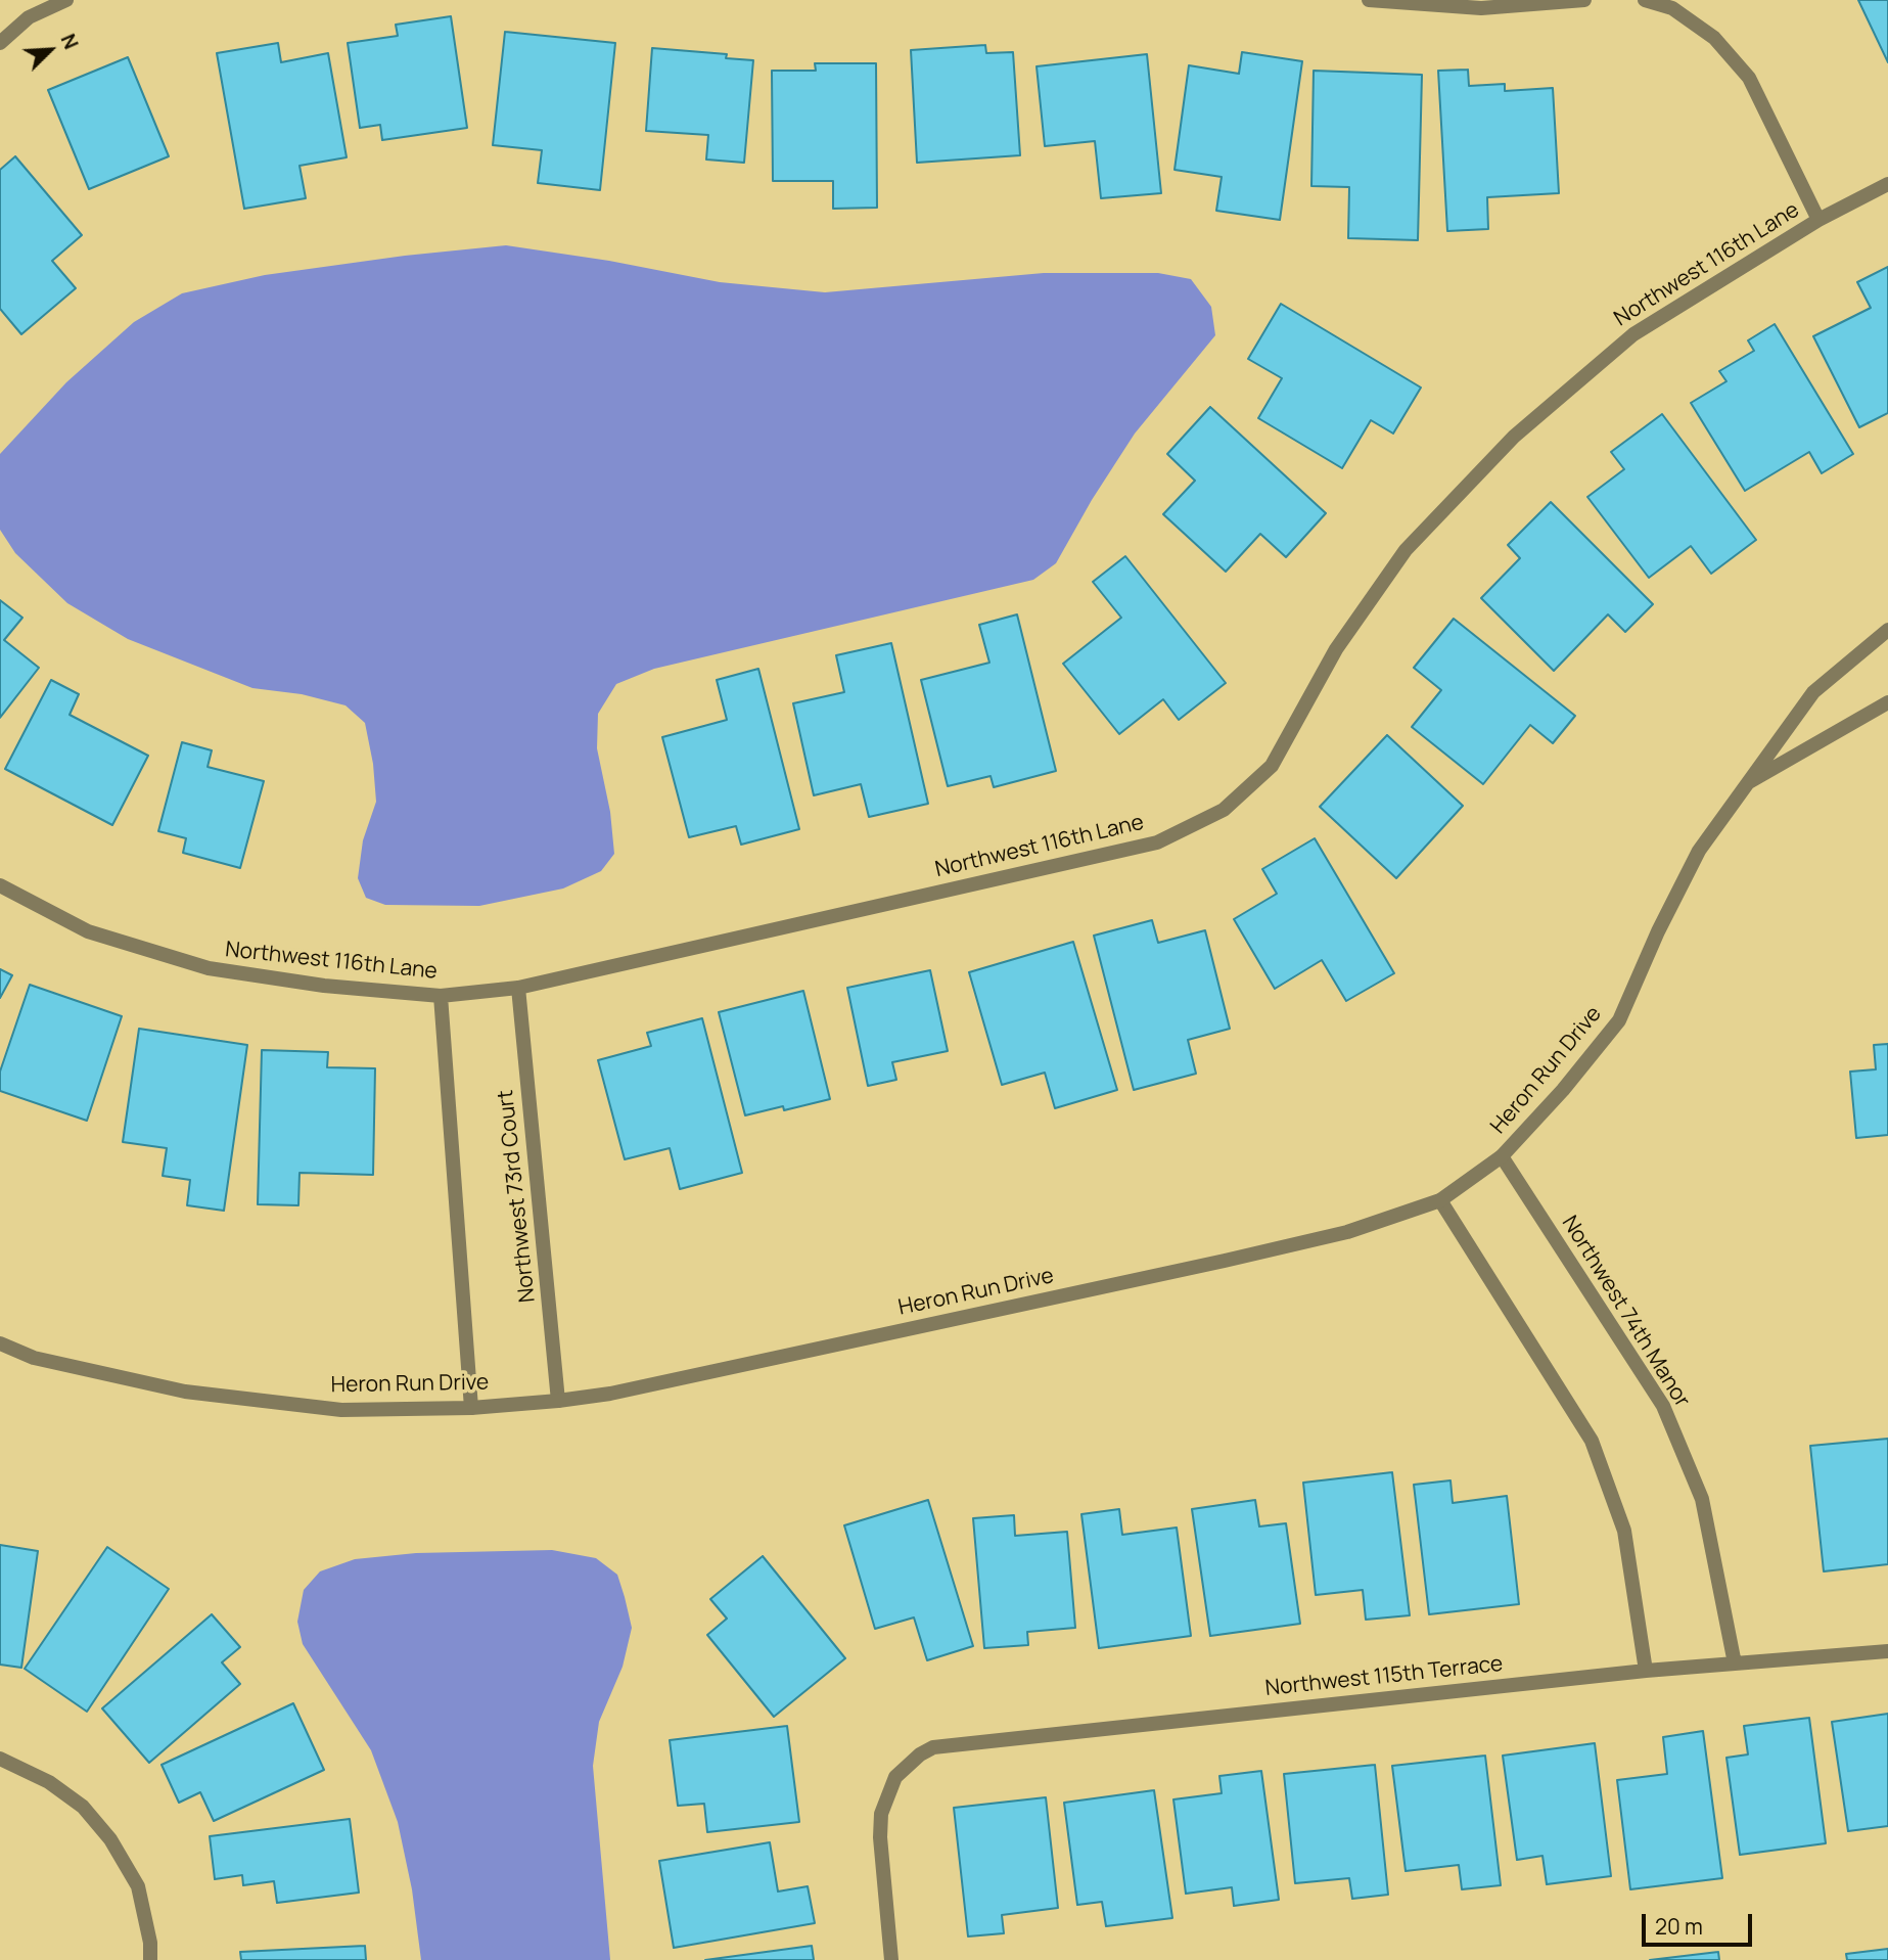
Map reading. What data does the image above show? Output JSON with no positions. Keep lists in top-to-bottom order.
{
  "streets": {
    "street": [
      "Northwest 116th Lane",
      "Heron Run Drive",
      "Northwest 73rd Court",
      "Northwest 74th Manor",
      "Northwest 115th Terrace"
    ]
  },
  "crossings": [
    ["Northwest 116th Lane", "Northwest 73rd Court"],
    ["Heron Run Drive", "Northwest 73rd Court"],
    ["Heron Run Drive", "Northwest 74th Manor"],
    ["Northwest 74th Manor", "Northwest 115th Terrace"]
  ],
  "scale_bar": "20 m",
  "north": "top right"
}
